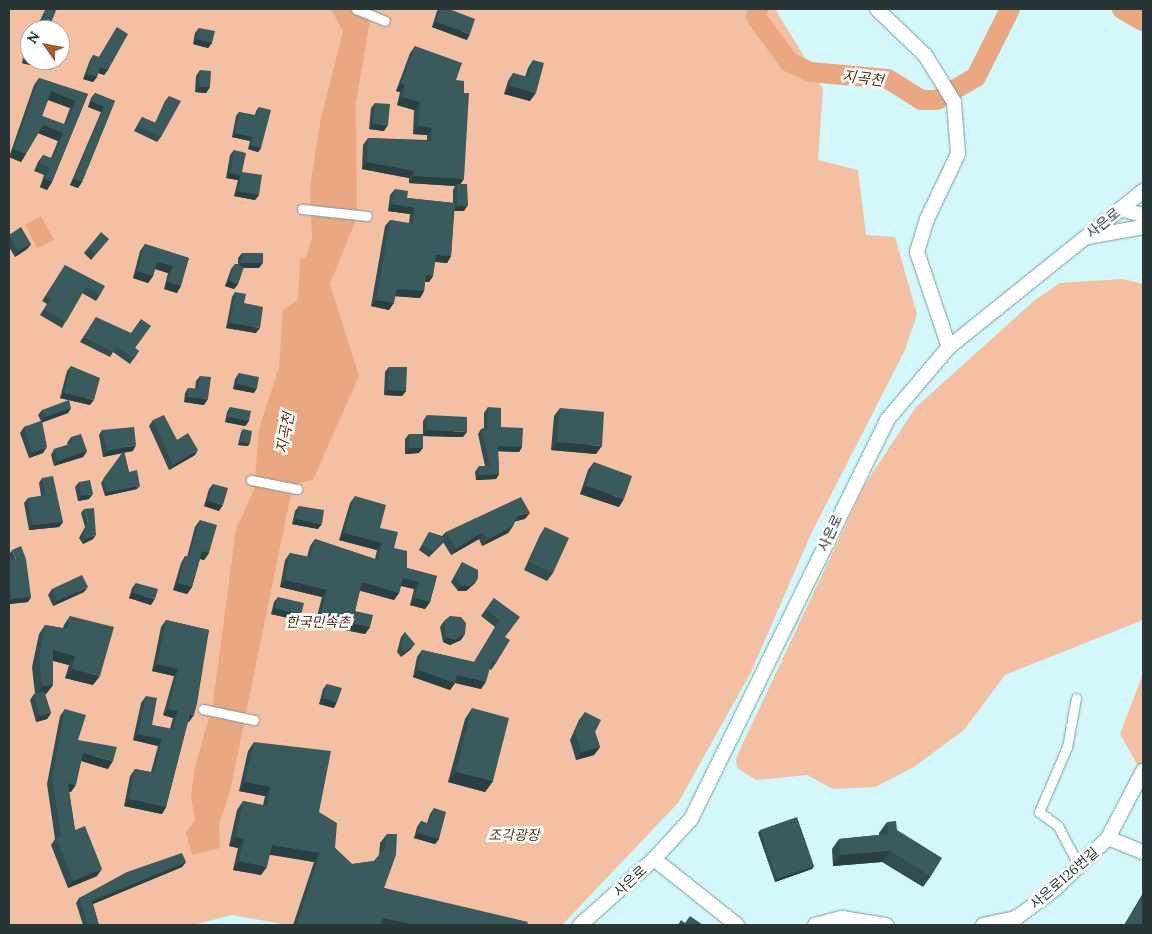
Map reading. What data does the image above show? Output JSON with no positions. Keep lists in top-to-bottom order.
{
  "streets": {
    "main road": ["사은로", "사은로126번길"]
  },
  "water": ["지곡천"],
  "parks": ["한국민속촌", "조각광장"],
  "north": "top left"
}
